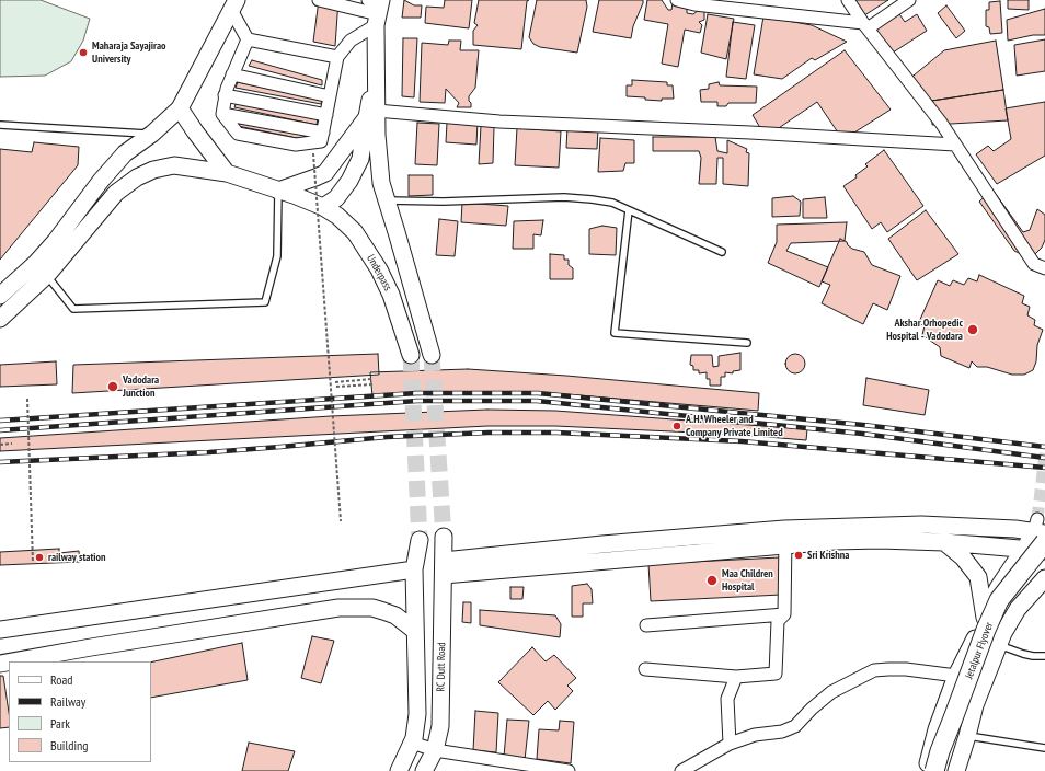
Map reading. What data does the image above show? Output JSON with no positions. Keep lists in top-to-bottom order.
{
  "streets": {
    "main road": ["Underpass", "Jetalpur Flyover", "RC Dutt Road"]
  },
  "places": [
    "Maharaja Sayajirao University",
    "Akshar Orhopedic Hospital - Vadodara",
    "Vadodara Junction",
    "A.H. Wheeler and Company Private Limited",
    "Sri Krishna",
    "railway station",
    "Maa Children Hospital"
  ],
  "legend": [
    "Road",
    "Railway",
    "Park",
    "Building"
  ]
}
